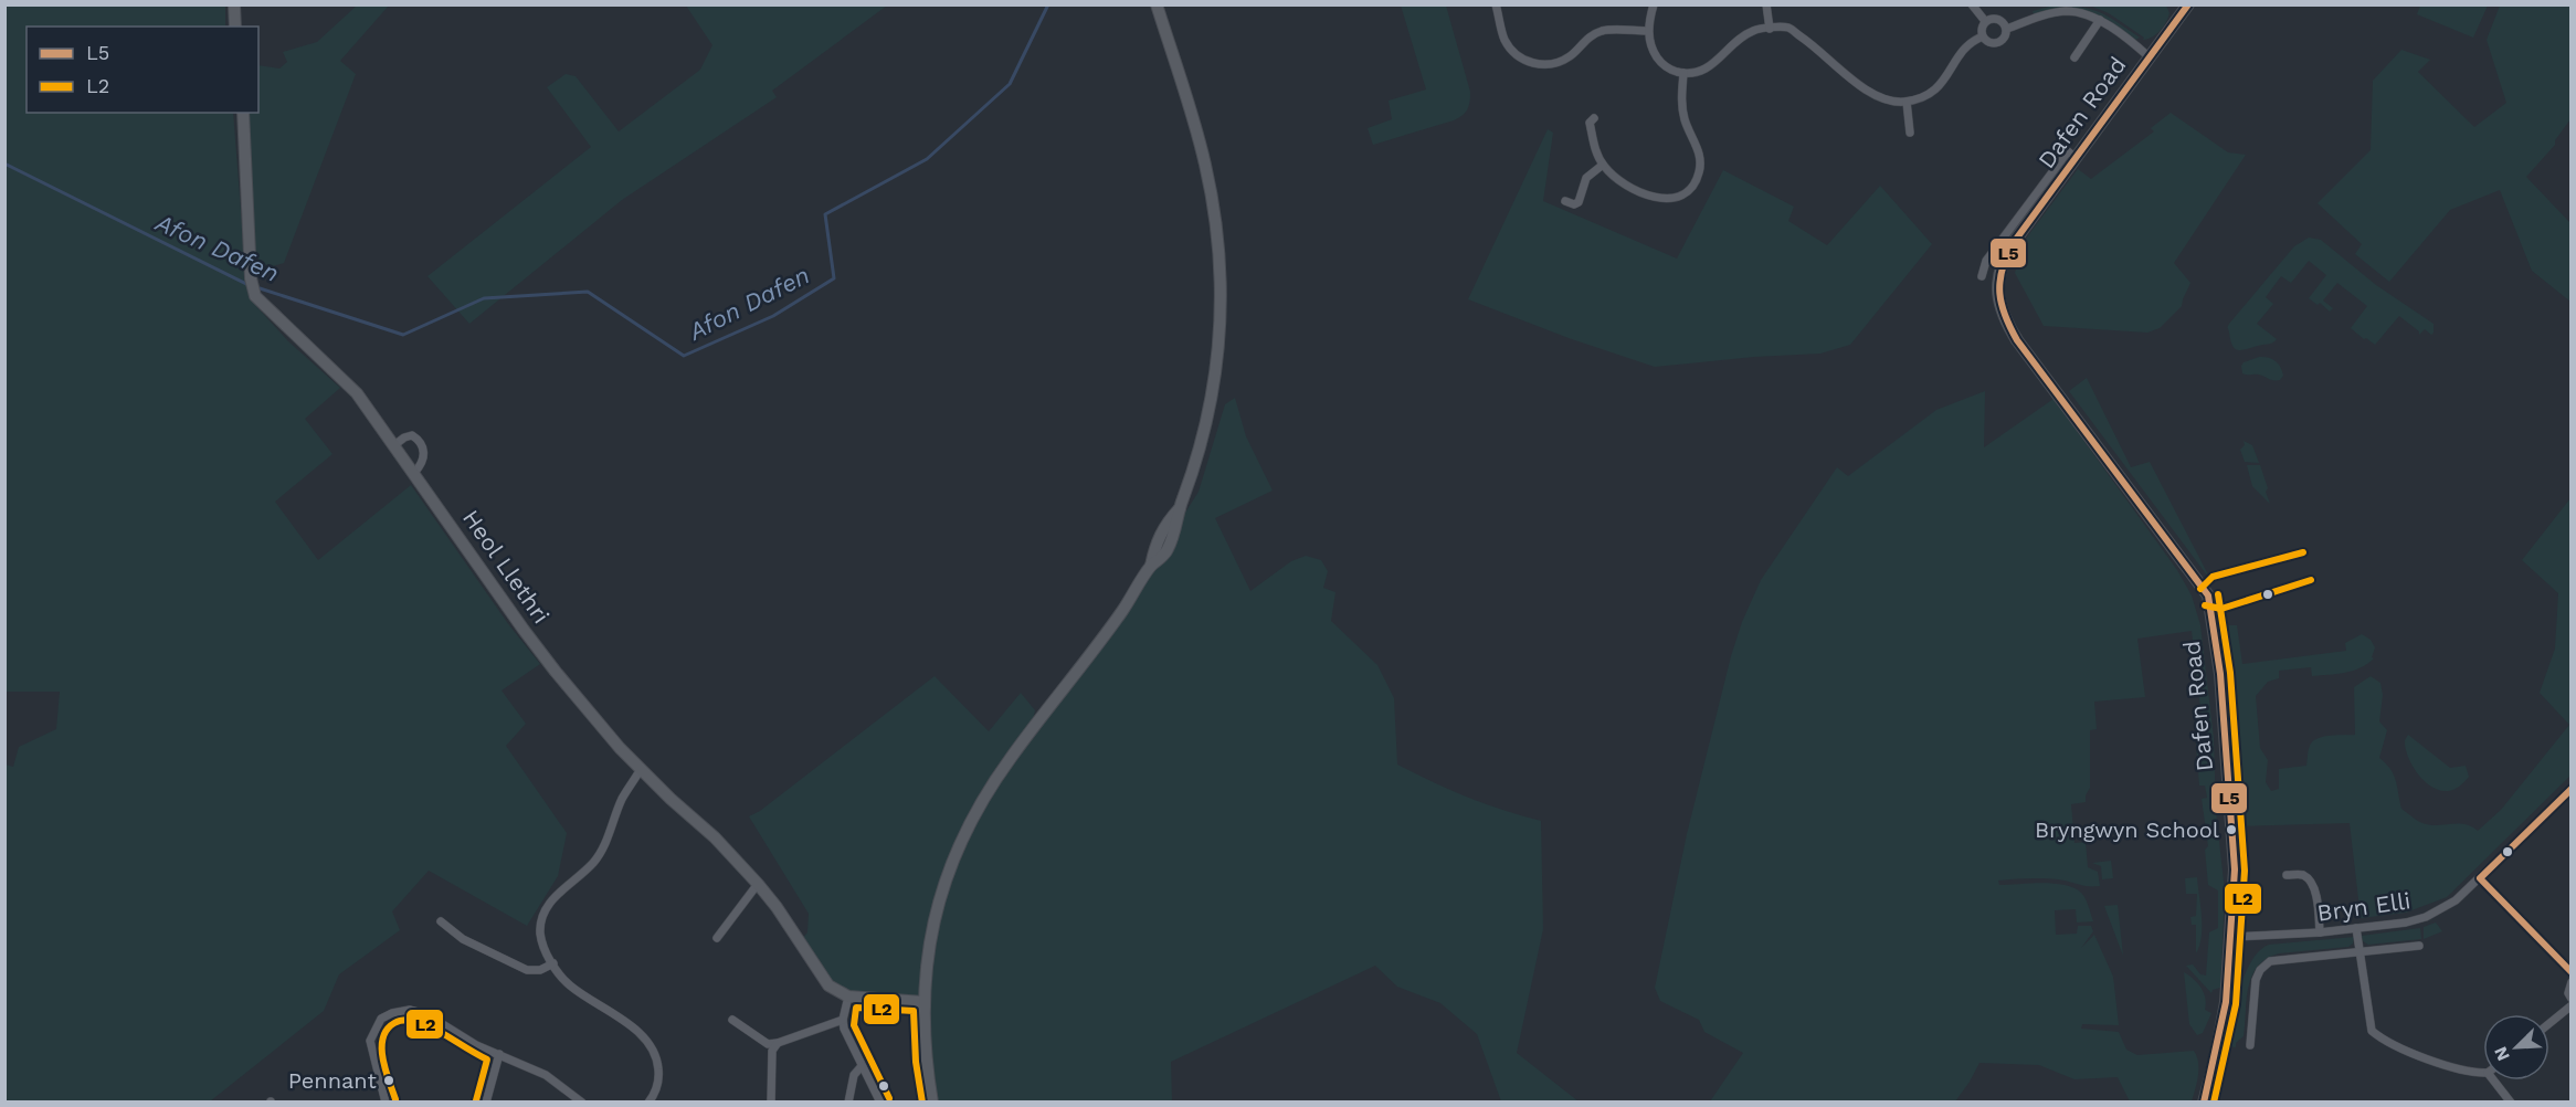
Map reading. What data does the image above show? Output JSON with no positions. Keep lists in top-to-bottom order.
{
  "streets": {
    "street": ["Dafen Road", "Heol Llethri", "Bryn Elli"]
  },
  "crossings": [
    ["Dafen Road", "Bryn Elli"]
  ],
  "water": ["Afon Dafen"],
  "places": ["Bryngwyn School", "Pennant"],
  "lines": ["transit line L5", "transit line L2"],
  "legend": ["L5", "L2"],
  "north": "bottom left"
}
